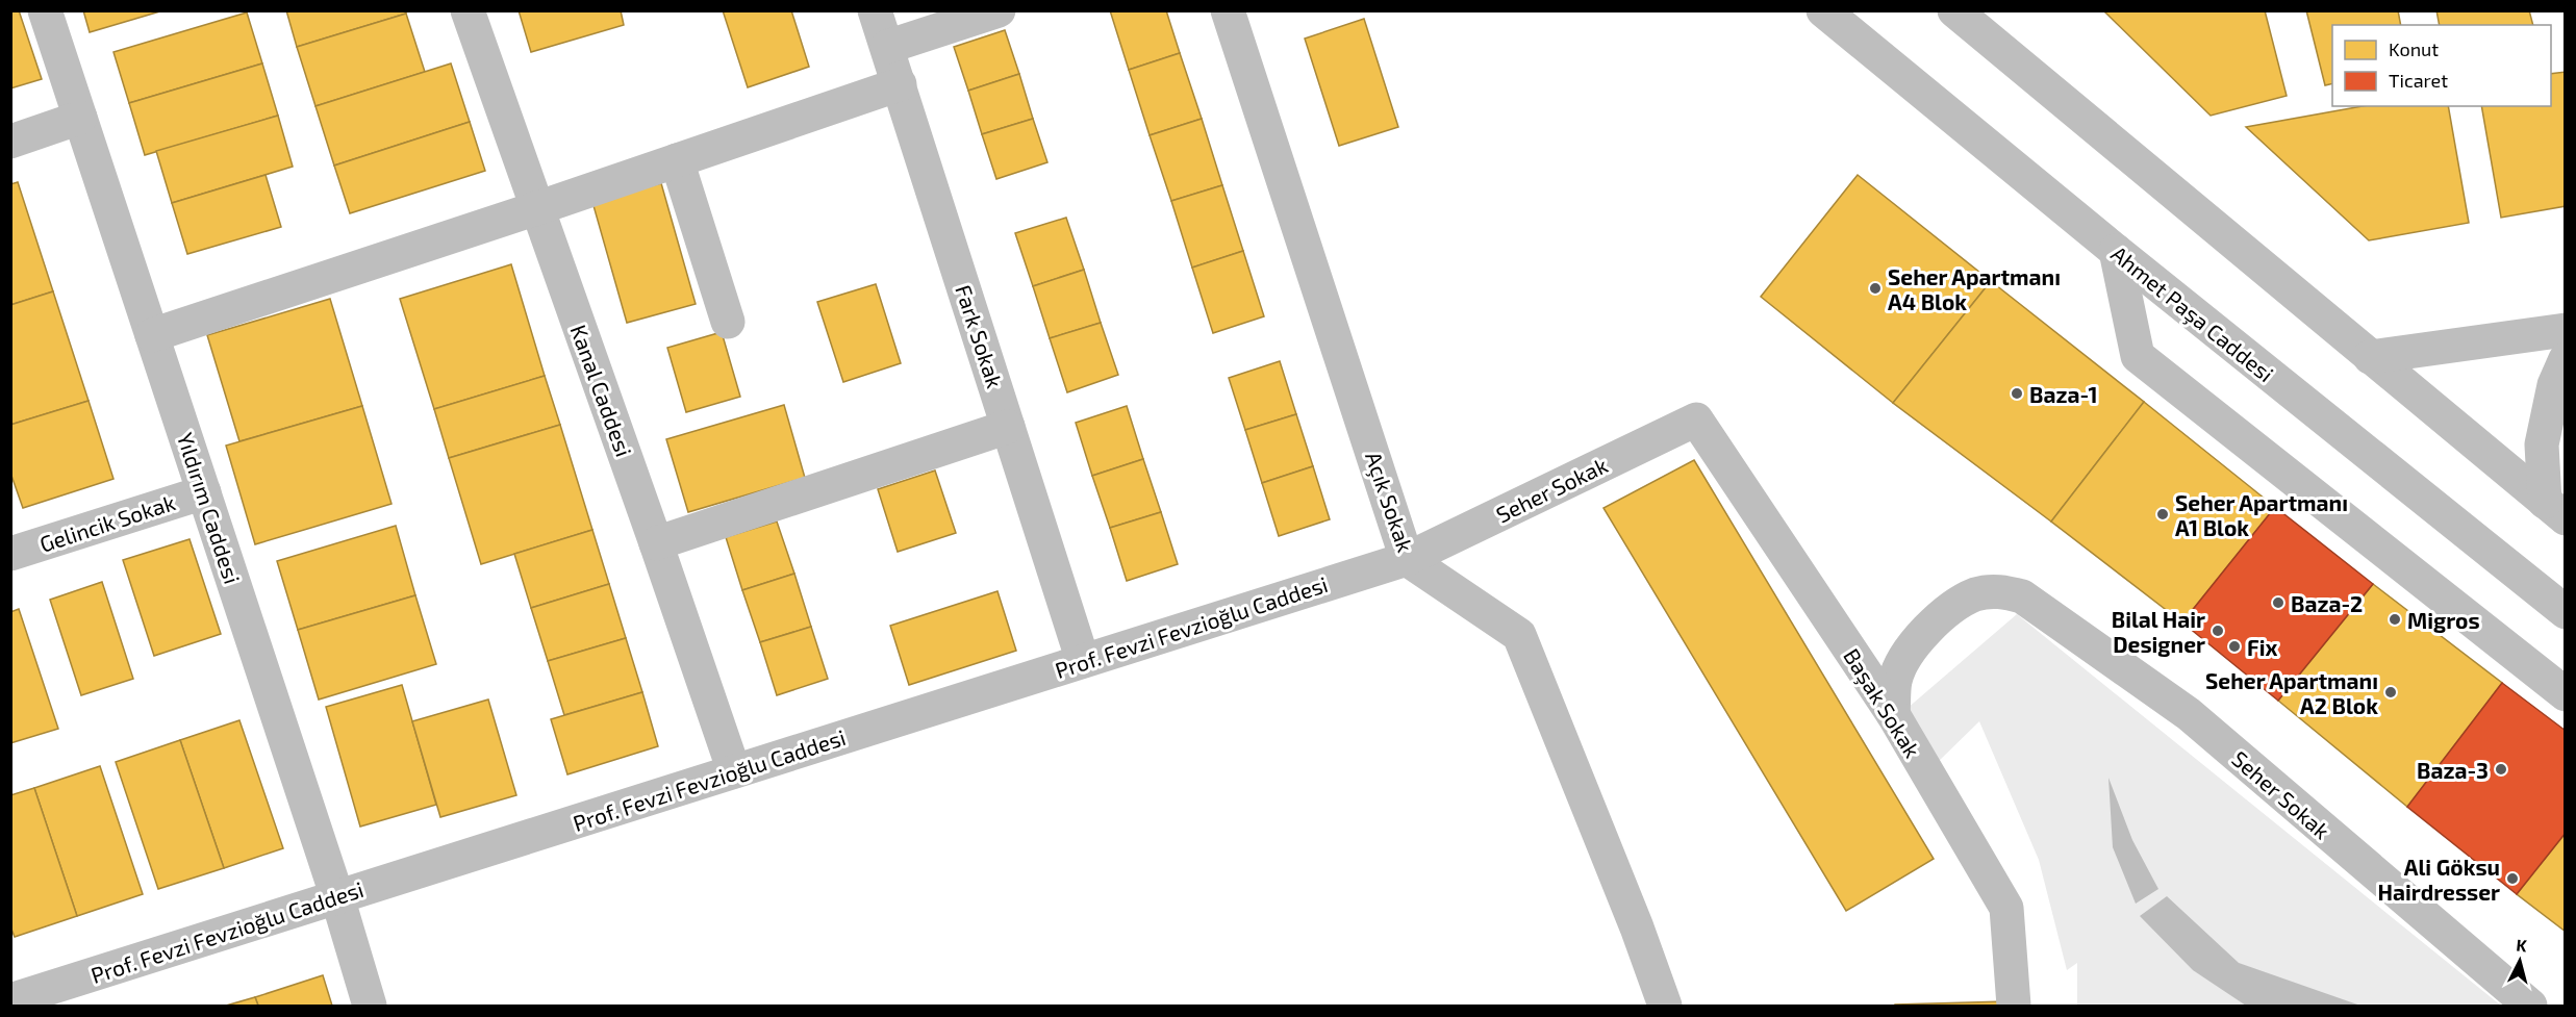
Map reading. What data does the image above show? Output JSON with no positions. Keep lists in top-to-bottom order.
{
  "streets": {
    "street": [
      "Ahmet Paşa Caddesi",
      "Fark Sokak",
      "Kanal Caddesi",
      "Seher Sokak",
      "Açık Sokak",
      "Yıldırım Caddesi",
      "Gelincik Sokak",
      "Prof. Fevzi Fevzioğlu Caddesi",
      "Başak Sokak"
    ]
  },
  "crossings": [
    ["Fark Sokak", "Prof. Fevzi Fevzioğlu Caddesi"],
    ["Kanal Caddesi", "Prof. Fevzi Fevzioğlu Caddesi"],
    ["Seher Sokak", "Açık Sokak"],
    ["Seher Sokak", "Prof. Fevzi Fevzioğlu Caddesi"],
    ["Seher Sokak", "Başak Sokak"],
    ["Açık Sokak", "Prof. Fevzi Fevzioğlu Caddesi"],
    ["Yıldırım Caddesi", "Gelincik Sokak"],
    ["Yıldırım Caddesi", "Prof. Fevzi Fevzioğlu Caddesi"]
  ],
  "places": [
    "Seher Apartmanı A4 Blok",
    "Baza-1",
    "Seher Apartmanı A1 Blok",
    "Baza-2",
    "Migros",
    "Bilal Hair Designer",
    "Fix",
    "Seher Apartmanı A2 Blok",
    "Baza-3",
    "Ali Göksu Hairdresser"
  ],
  "legend": ["Konut", "Ticaret"],
  "north": "top"
}
